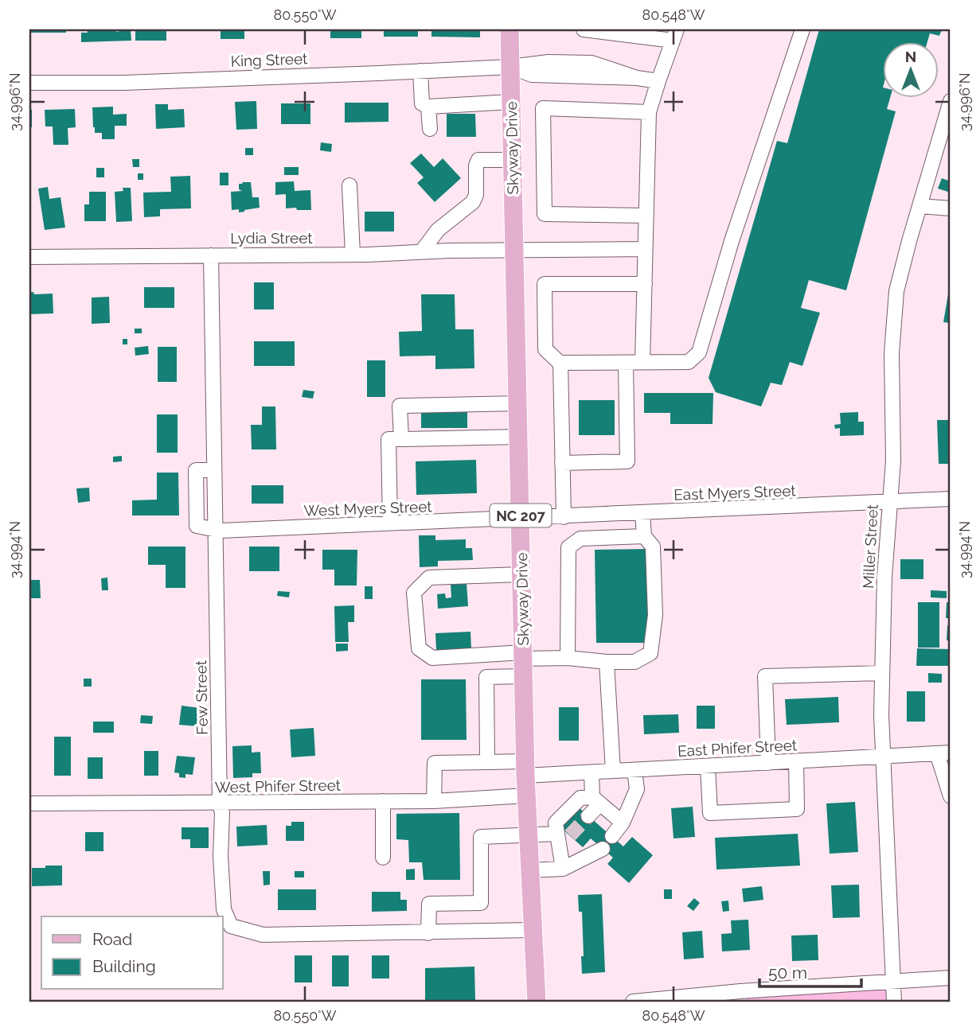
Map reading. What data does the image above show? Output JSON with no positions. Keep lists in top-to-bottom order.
{
  "streets": {
    "main road": ["Skyway Drive", "NC 207"],
    "street": [
      "King Street",
      "Lydia Street",
      "East Myers Street",
      "West Myers Street",
      "Miller Street",
      "Few Street",
      "East Phifer Street",
      "West Phifer Street"
    ]
  },
  "crossings": [
    ["King Street", "Skyway Drive"],
    ["Skyway Drive", "Lydia Street"],
    ["Skyway Drive", "East Myers Street"],
    ["Skyway Drive", "West Myers Street"],
    ["Skyway Drive", "East Phifer Street"],
    ["Skyway Drive", "West Phifer Street"],
    ["Lydia Street", "Few Street"],
    ["East Myers Street", "West Myers Street"],
    ["East Myers Street", "Miller Street"],
    ["West Myers Street", "Few Street"],
    ["Miller Street", "East Phifer Street"],
    ["Few Street", "West Phifer Street"],
    ["East Phifer Street", "West Phifer Street"]
  ],
  "legend": ["Road", "Building"],
  "scale_bar": "50 m",
  "north": "top",
  "coordinates": [
    "80.550°W",
    "80.548°W",
    "34.996°N",
    "34.994°N"
  ]
}
